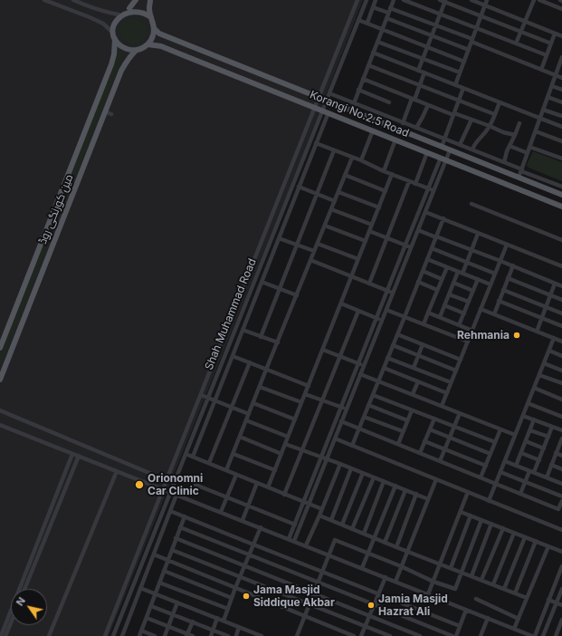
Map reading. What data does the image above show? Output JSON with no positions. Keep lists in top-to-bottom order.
{
  "streets": {
    "main road": ["Korangi No.2.5 Road", "مین کورنگی روڈ"],
    "street": ["Shah Muhammad Road"]
  },
  "crossings": [
    ["Korangi No.2.5 Road", "مین کورنگی روڈ"],
    ["Korangi No.2.5 Road", "Shah Muhammad Road"]
  ],
  "places": [
    "Rehmania",
    "Orionomni Car Clinic",
    "Jama Masjid Siddique Akbar",
    "Jamia Masjid Hazrat Ali"
  ],
  "north": "top left"
}
